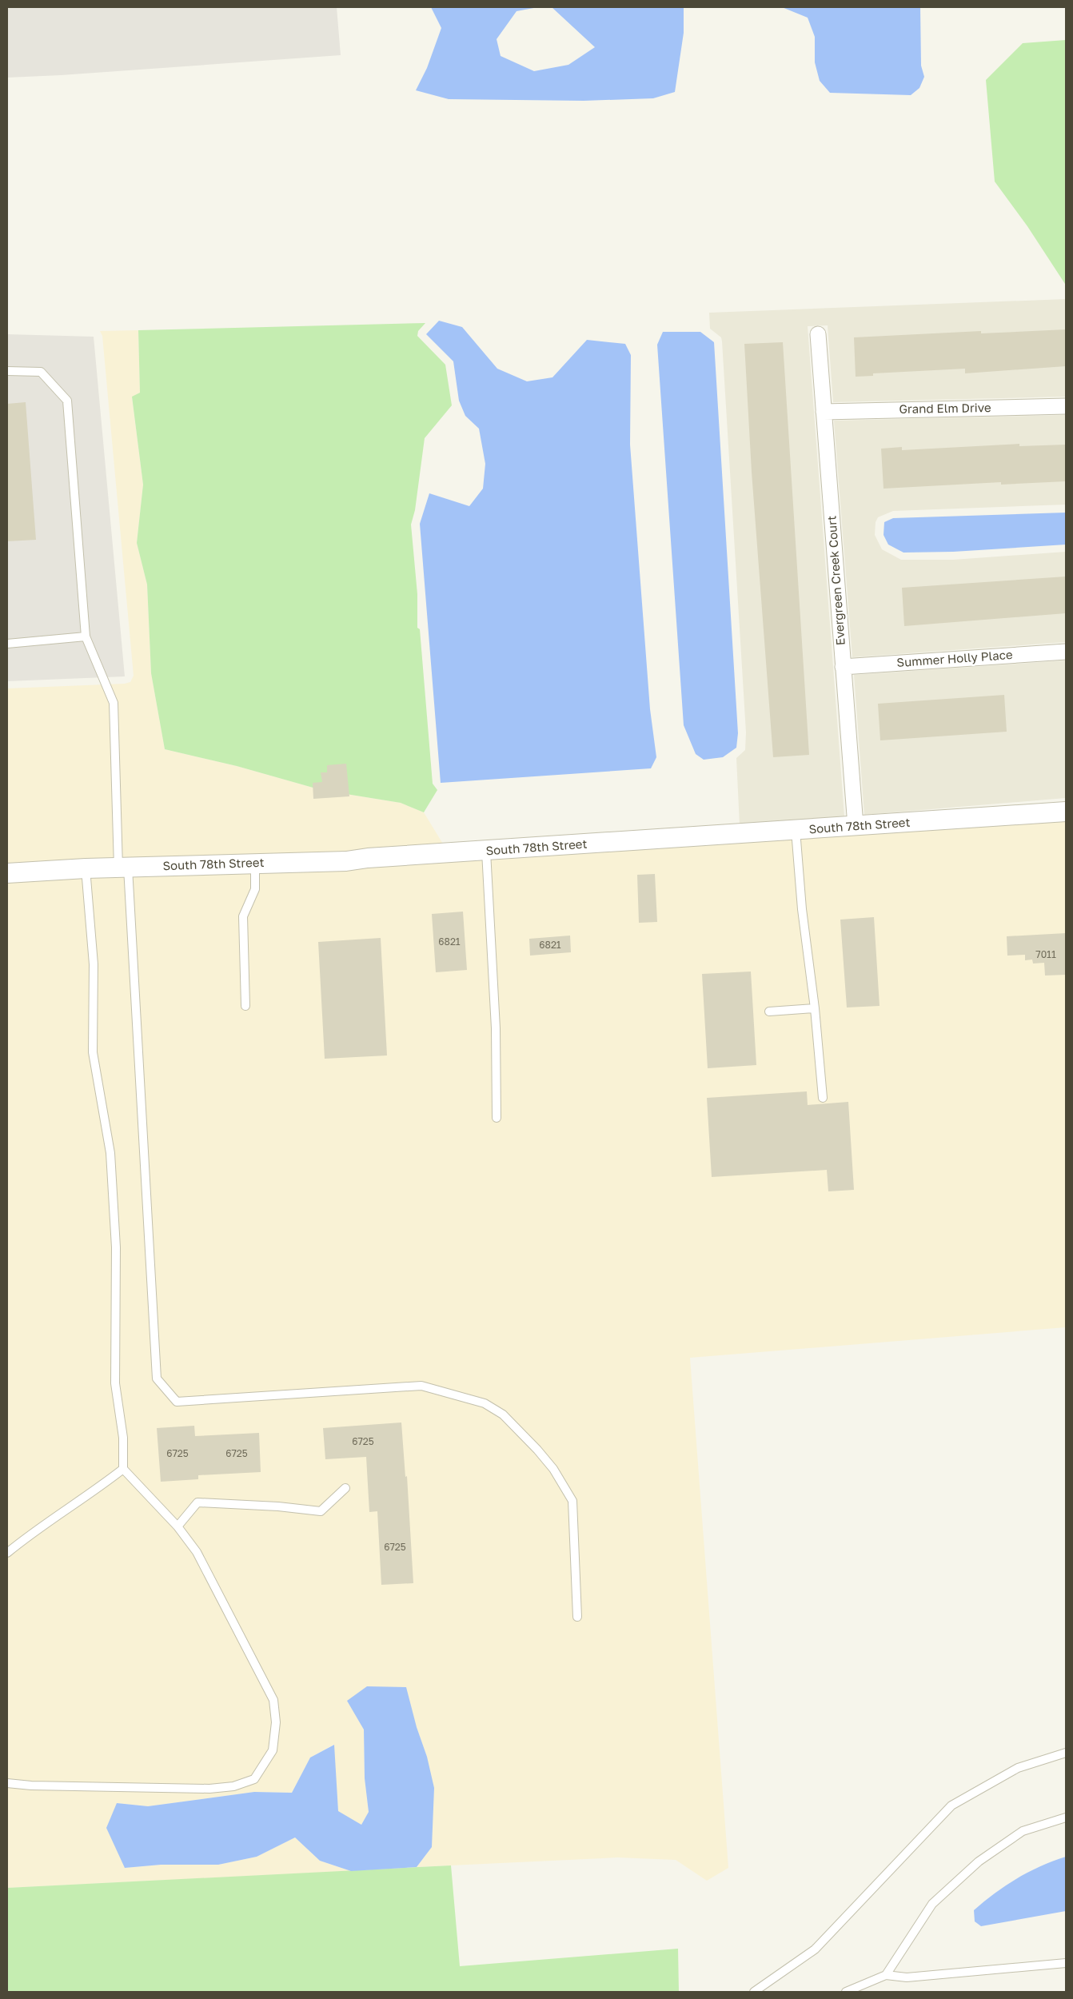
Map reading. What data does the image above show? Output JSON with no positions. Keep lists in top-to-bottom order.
{
  "streets": {
    "street": [
      "Grand Elm Drive",
      "Evergreen Creek Court",
      "Summer Holly Place",
      "South 78th Street"
    ]
  },
  "crossings": [
    ["Grand Elm Drive", "Evergreen Creek Court"],
    ["Evergreen Creek Court", "Summer Holly Place"],
    ["Evergreen Creek Court", "South 78th Street"]
  ],
  "house_numbers": [
    "6821",
    "6821",
    "7011",
    "6725",
    "6725",
    "6725",
    "6725"
  ]
}
